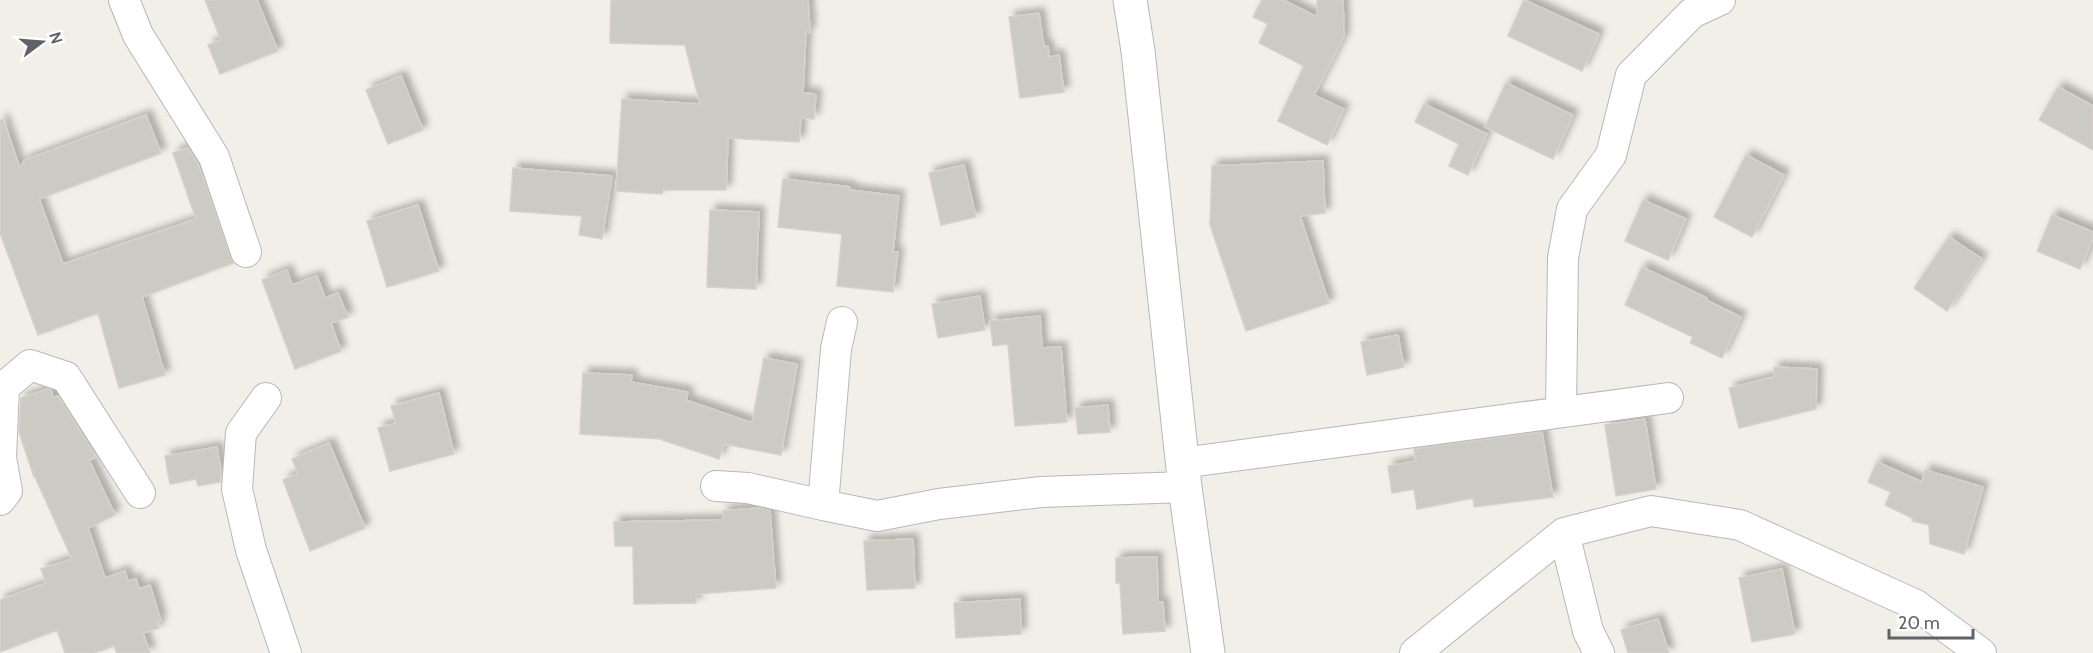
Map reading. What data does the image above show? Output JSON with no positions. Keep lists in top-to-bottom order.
{
  "scale_bar": "20 m",
  "north": "right"
}
